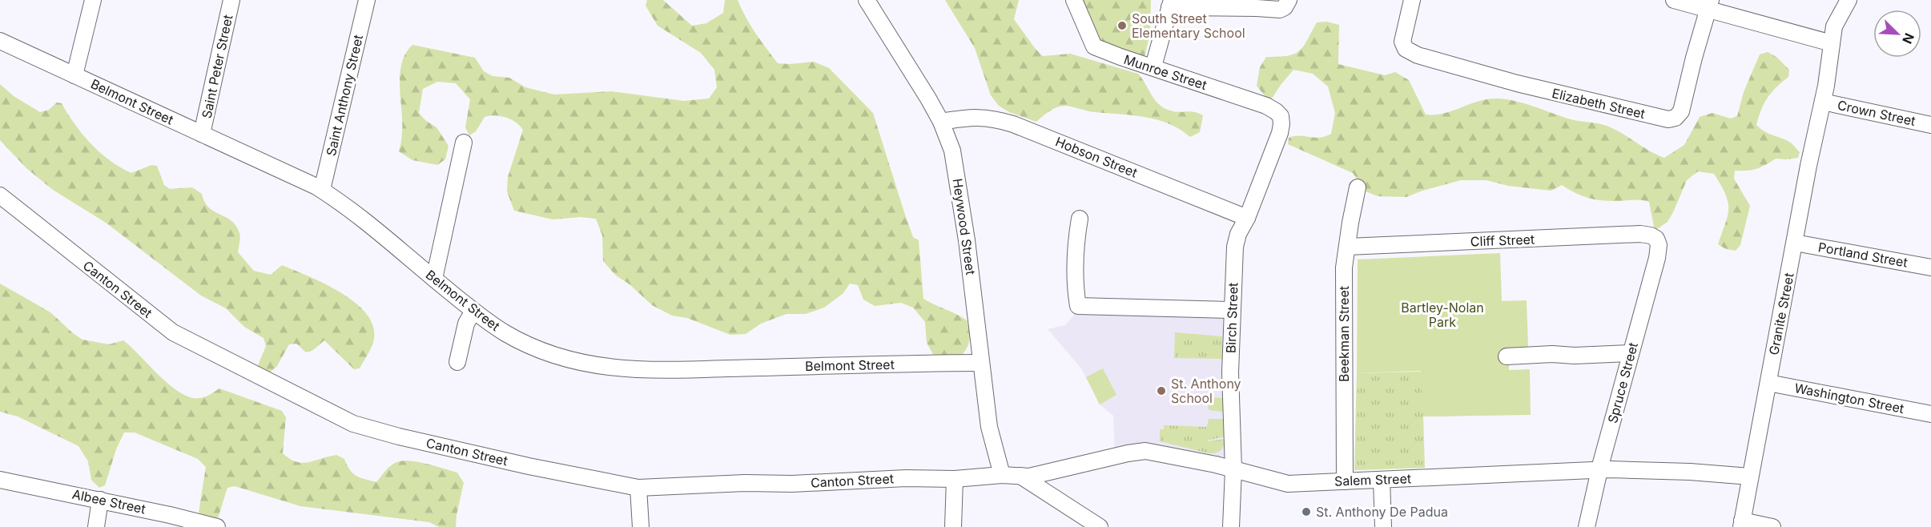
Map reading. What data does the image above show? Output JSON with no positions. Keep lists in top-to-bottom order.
{
  "streets": {
    "street": [
      "Saint Peter Street",
      "Munroe Street",
      "Saint Anthony Street",
      "Belmont Street",
      "Elizabeth Street",
      "Crown Street",
      "Hobson Street",
      "Heywood Street",
      "Cliff Street",
      "Portland Street",
      "Canton Street",
      "Granite Street",
      "Birch Street",
      "Beekman Street",
      "Spruce Street",
      "Washington Street",
      "Salem Street",
      "Albee Street"
    ]
  },
  "crossings": [
    ["Saint Peter Street", "Belmont Street"],
    ["Munroe Street", "Birch Street"],
    ["Saint Anthony Street", "Belmont Street"],
    ["Belmont Street", "Heywood Street"],
    ["Crown Street", "Granite Street"],
    ["Hobson Street", "Heywood Street"],
    ["Hobson Street", "Birch Street"],
    ["Heywood Street", "Canton Street"],
    ["Heywood Street", "Salem Street"],
    ["Cliff Street", "Beekman Street"],
    ["Cliff Street", "Spruce Street"],
    ["Portland Street", "Granite Street"],
    ["Canton Street", "Salem Street"],
    ["Granite Street", "Washington Street"],
    ["Granite Street", "Salem Street"],
    ["Birch Street", "Salem Street"],
    ["Beekman Street", "Salem Street"],
    ["Spruce Street", "Salem Street"]
  ],
  "parks": ["Bartley-Nolan Park"],
  "places": ["South Street Elementary School", "St. Anthony School", "St. Anthony De Padua"],
  "north": "bottom right"
}
